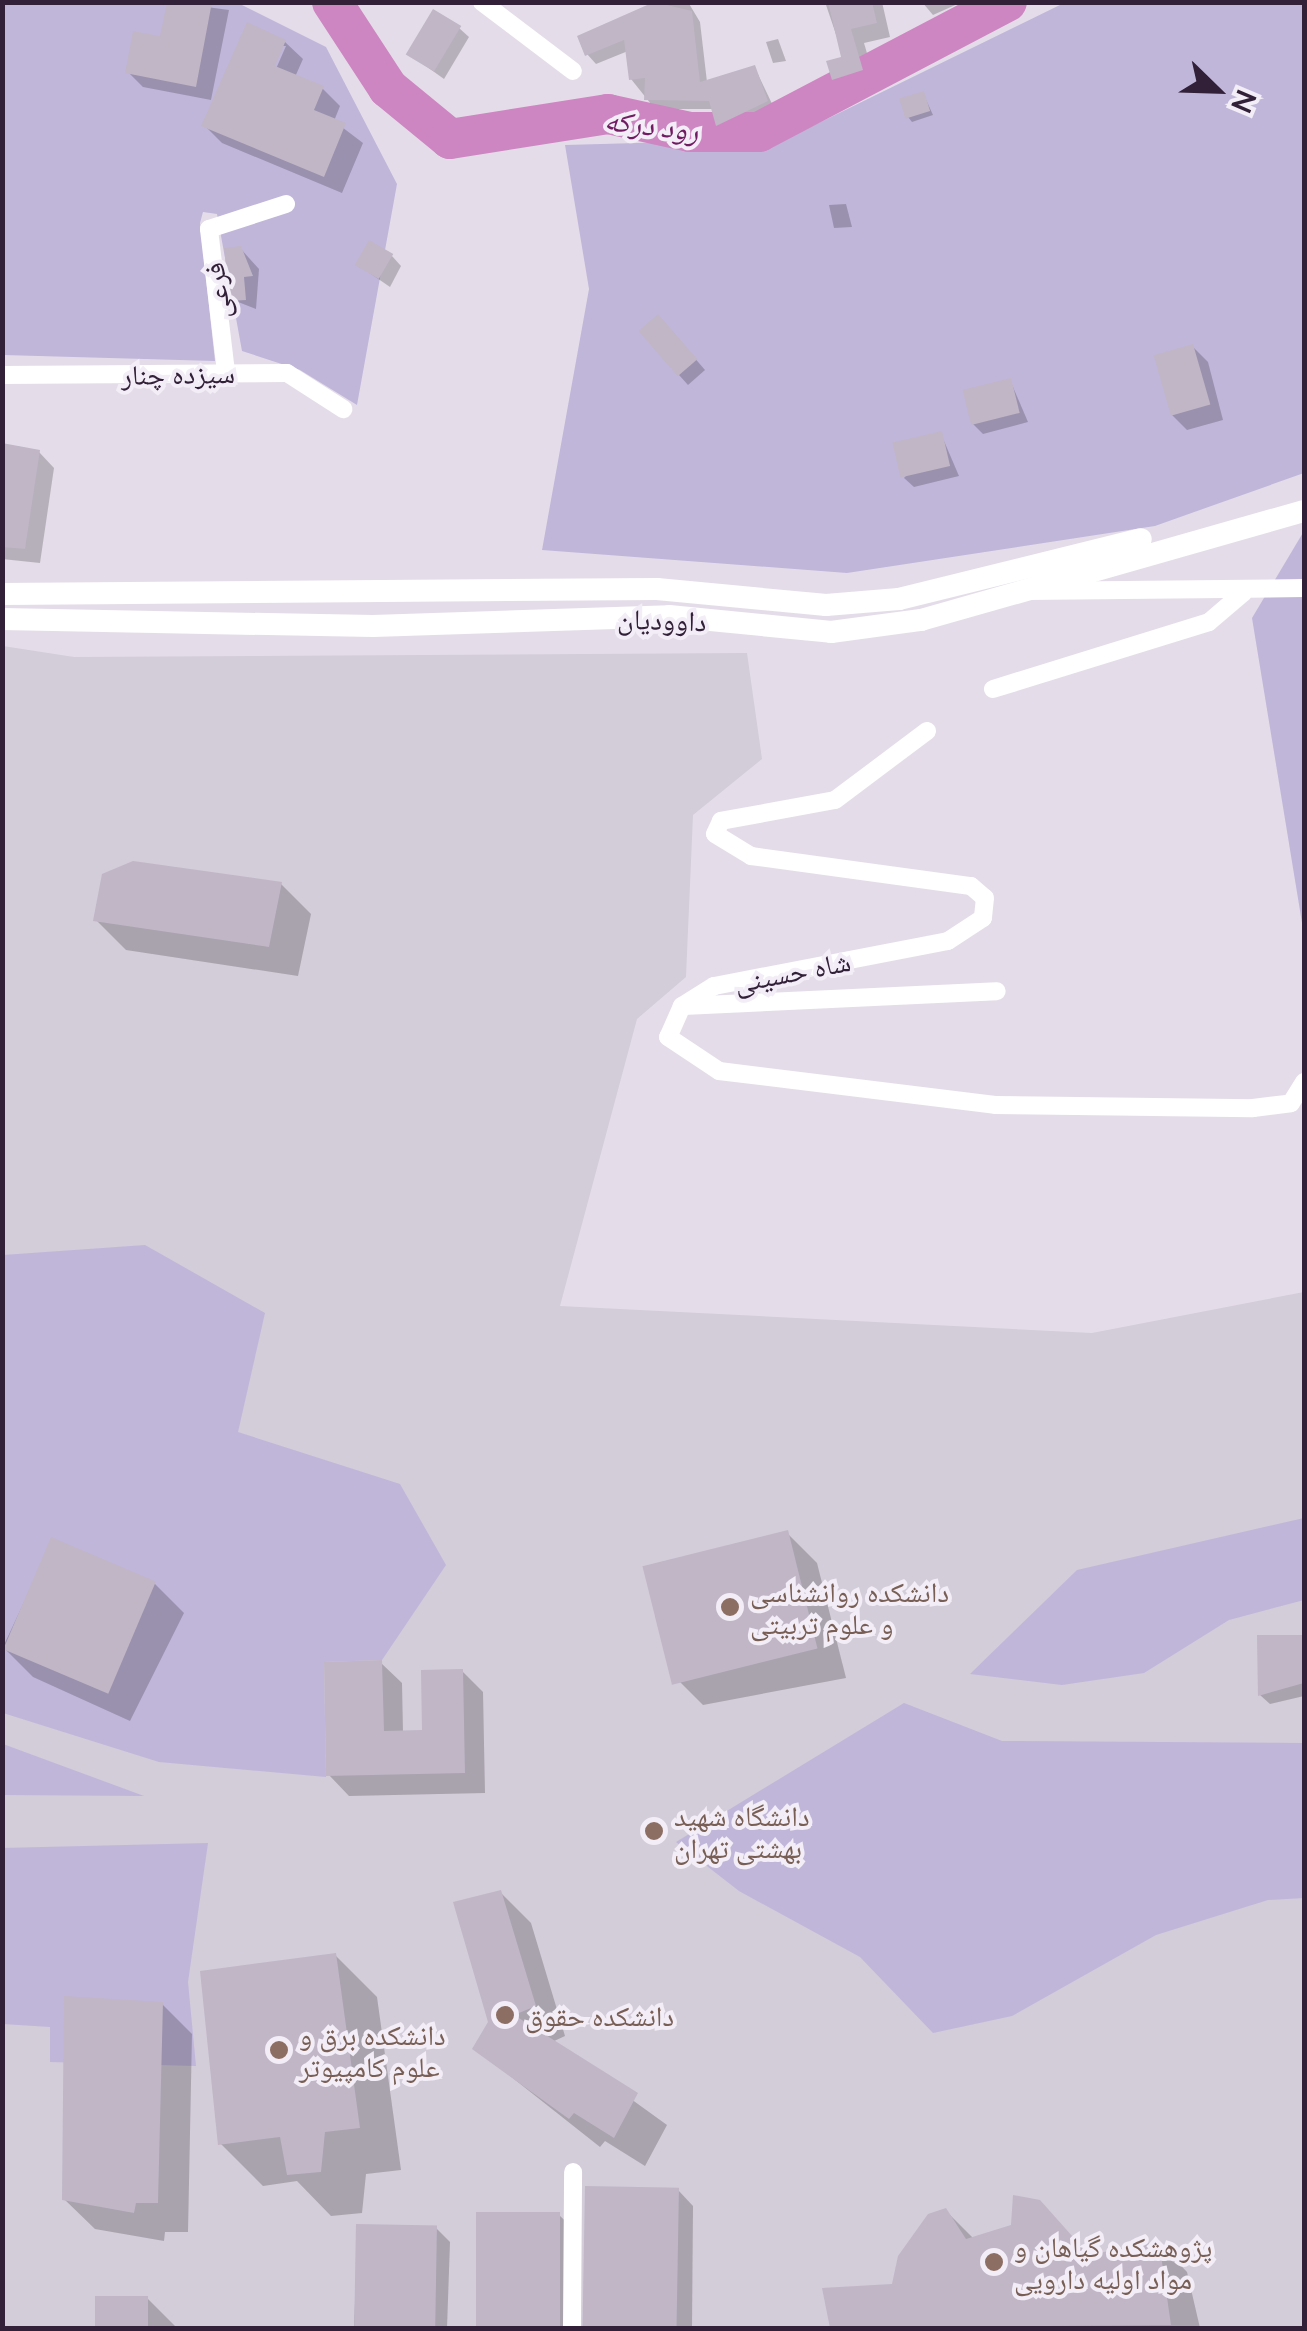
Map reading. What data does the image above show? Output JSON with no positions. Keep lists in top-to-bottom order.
{
  "streets": {
    "street": [
      "فرعی",
      "سیزده چنار",
      "داوودیان",
      "شاه حسینی"
    ]
  },
  "crossings": [
    ["فرعی", "سیزده چنار"]
  ],
  "water": ["رود درکه"],
  "places": [
    "دانشکده روانشناسی و علوم تربیتی",
    "دانشگاه شهید بهشتی تهران",
    "دانشکده حقوق",
    "دانشکده برق و علوم کامپیوتر",
    "پژوهشکده گیاهان و مواد اولیه دارویی"
  ],
  "north": "bottom right"
}
